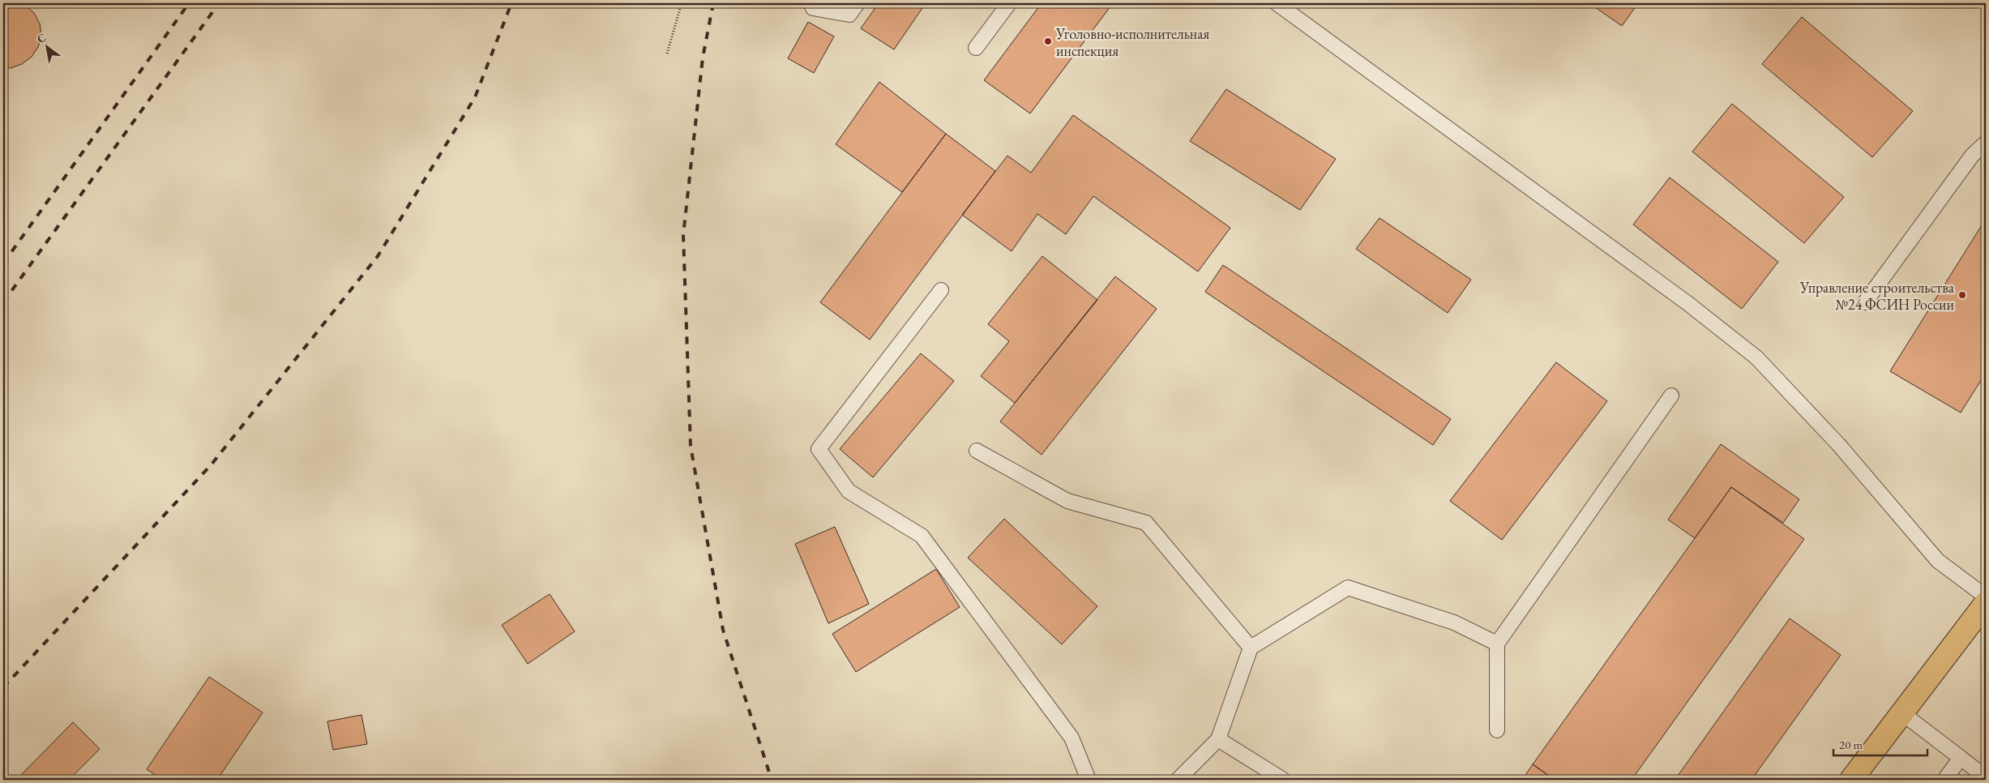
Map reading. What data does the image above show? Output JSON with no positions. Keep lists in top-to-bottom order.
{
  "places": ["Уголовно-исполнительная инспекция", "Управление строительства №24 ФСИН России"],
  "scale_bar": "20 m",
  "north": "top left"
}
